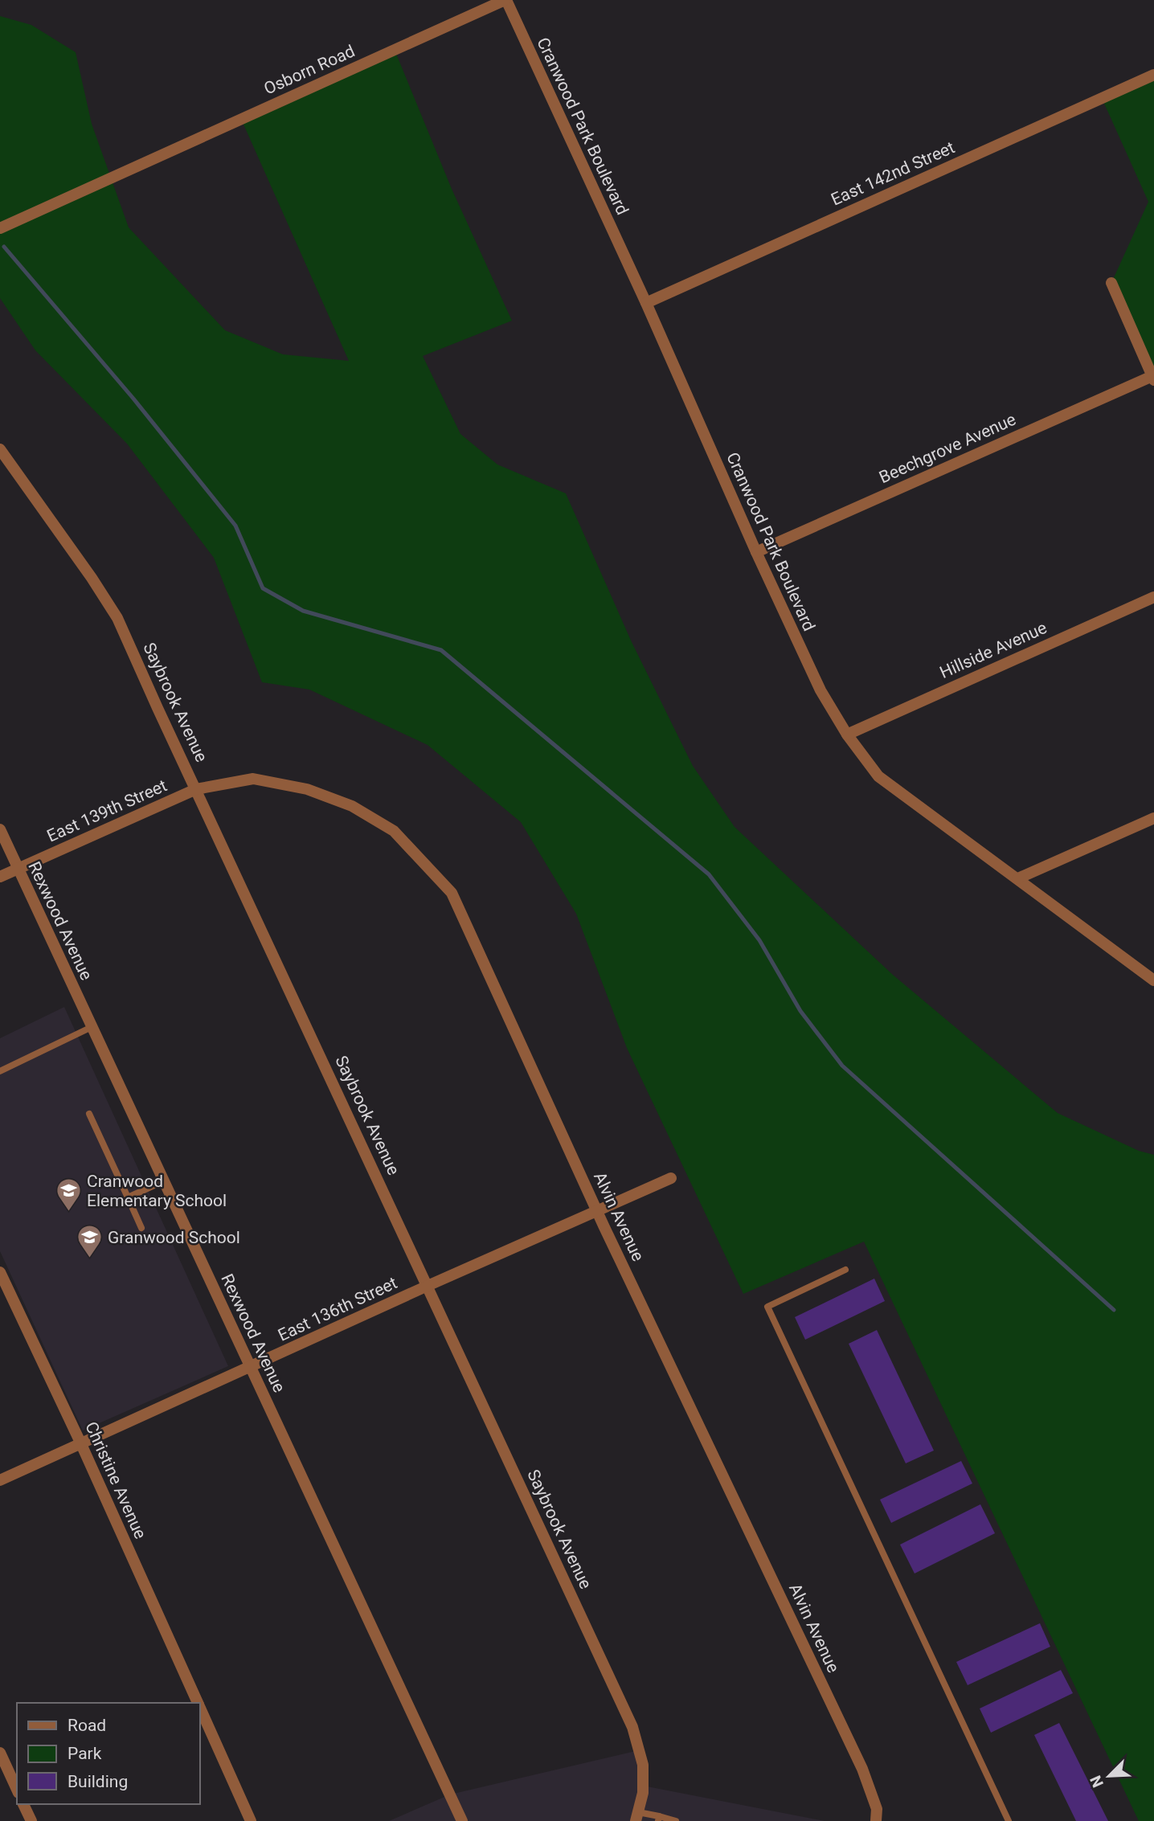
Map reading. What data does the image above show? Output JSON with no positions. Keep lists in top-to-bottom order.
{
  "streets": {
    "street": [
      "Osborn Road",
      "Cranwood Park Boulevard",
      "East 142nd Street",
      "Beechgrove Avenue",
      "Hillside Avenue",
      "Saybrook Avenue",
      "East 139th Street",
      "Rexwood Avenue",
      "Alvin Avenue",
      "East 136th Street",
      "Christine Avenue"
    ]
  },
  "crossings": [
    ["Osborn Road", "Cranwood Park Boulevard"],
    ["Cranwood Park Boulevard", "East 142nd Street"],
    ["Cranwood Park Boulevard", "Beechgrove Avenue"],
    ["Cranwood Park Boulevard", "Hillside Avenue"],
    ["Saybrook Avenue", "East 139th Street"],
    ["Saybrook Avenue", "Alvin Avenue"],
    ["Saybrook Avenue", "East 136th Street"],
    ["East 139th Street", "Rexwood Avenue"],
    ["East 139th Street", "Alvin Avenue"],
    ["Rexwood Avenue", "East 136th Street"],
    ["Alvin Avenue", "East 136th Street"],
    ["East 136th Street", "Christine Avenue"]
  ],
  "places": {
    "school or university": ["Cranwood Elementary School", "Granwood School"]
  },
  "legend": ["Road", "Park", "Building"],
  "north": "bottom left"
}
